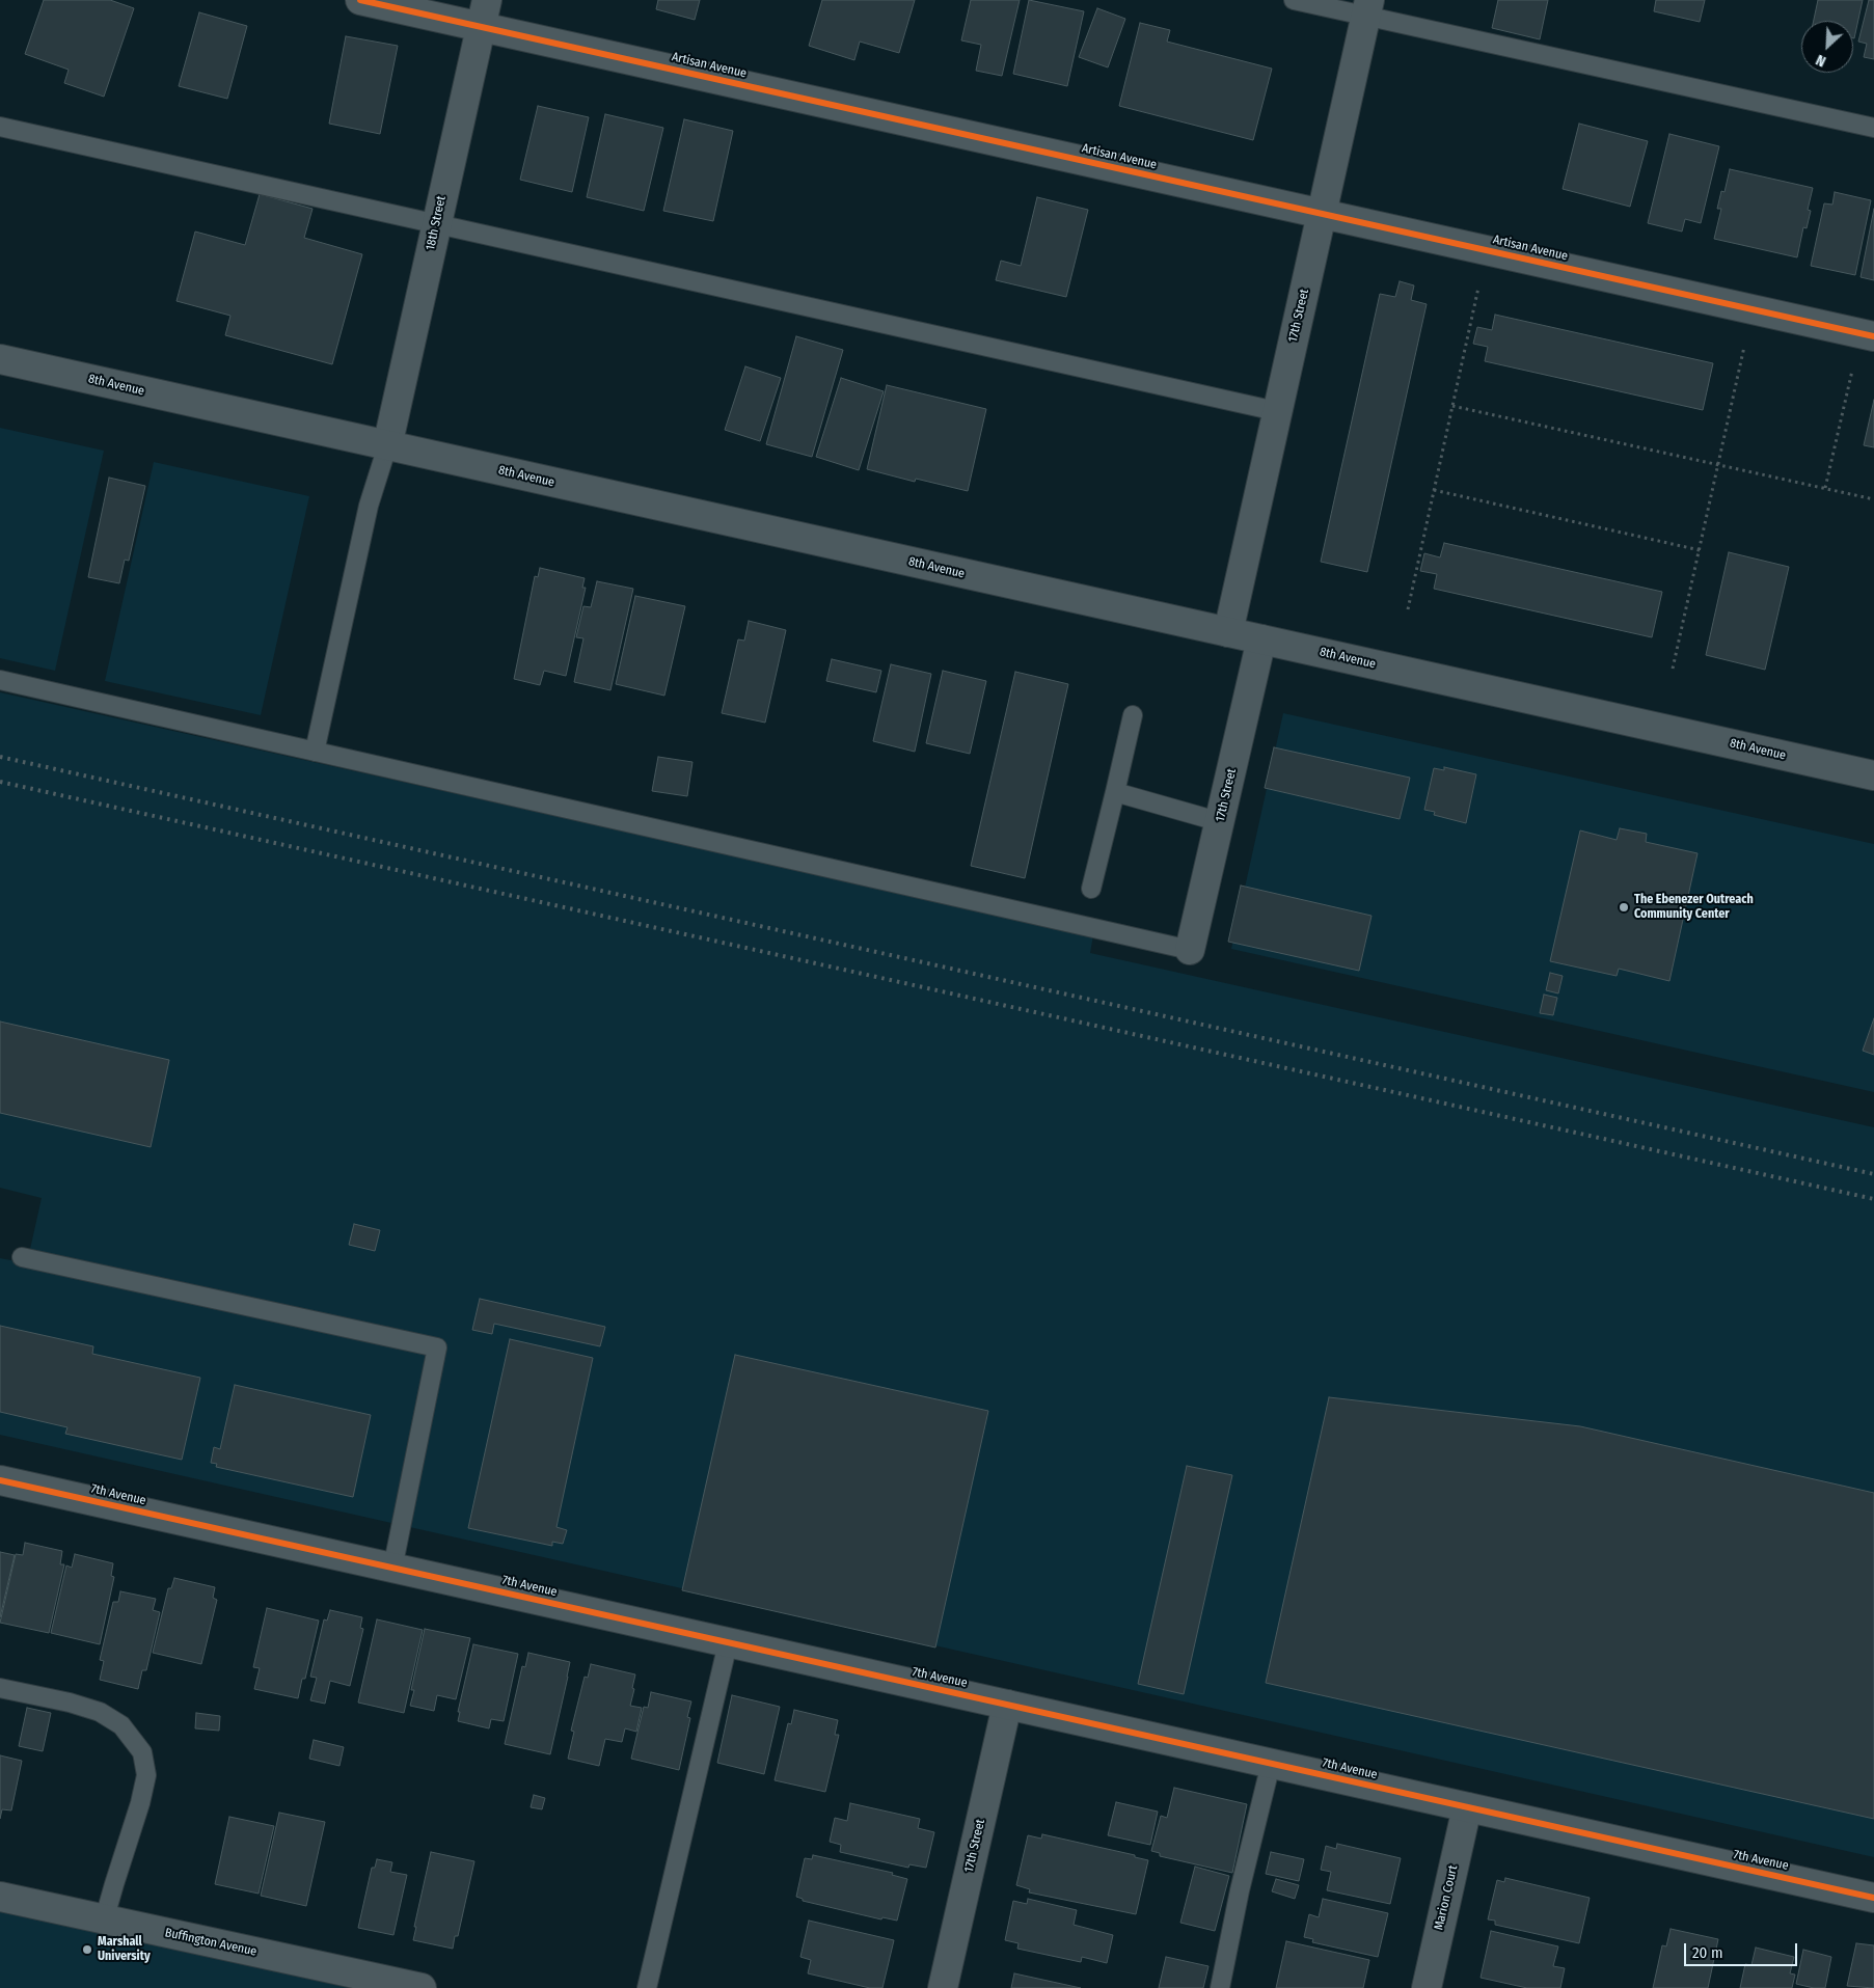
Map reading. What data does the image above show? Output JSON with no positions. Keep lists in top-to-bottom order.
{
  "streets": {
    "street": [
      "Artisan Avenue",
      "18th Street",
      "17th Street",
      "8th Avenue",
      "7th Avenue",
      "Marion Court",
      "Buffington Avenue"
    ]
  },
  "crossings": [
    ["Artisan Avenue", "18th Street"],
    ["Artisan Avenue", "17th Street"],
    ["18th Street", "8th Avenue"],
    ["17th Street", "8th Avenue"],
    ["17th Street", "7th Avenue"],
    ["7th Avenue", "Marion Court"]
  ],
  "places": ["The Ebenezer Outreach Community Center", "Marshall University"],
  "scale_bar": "20 m",
  "north": "bottom left"
}
